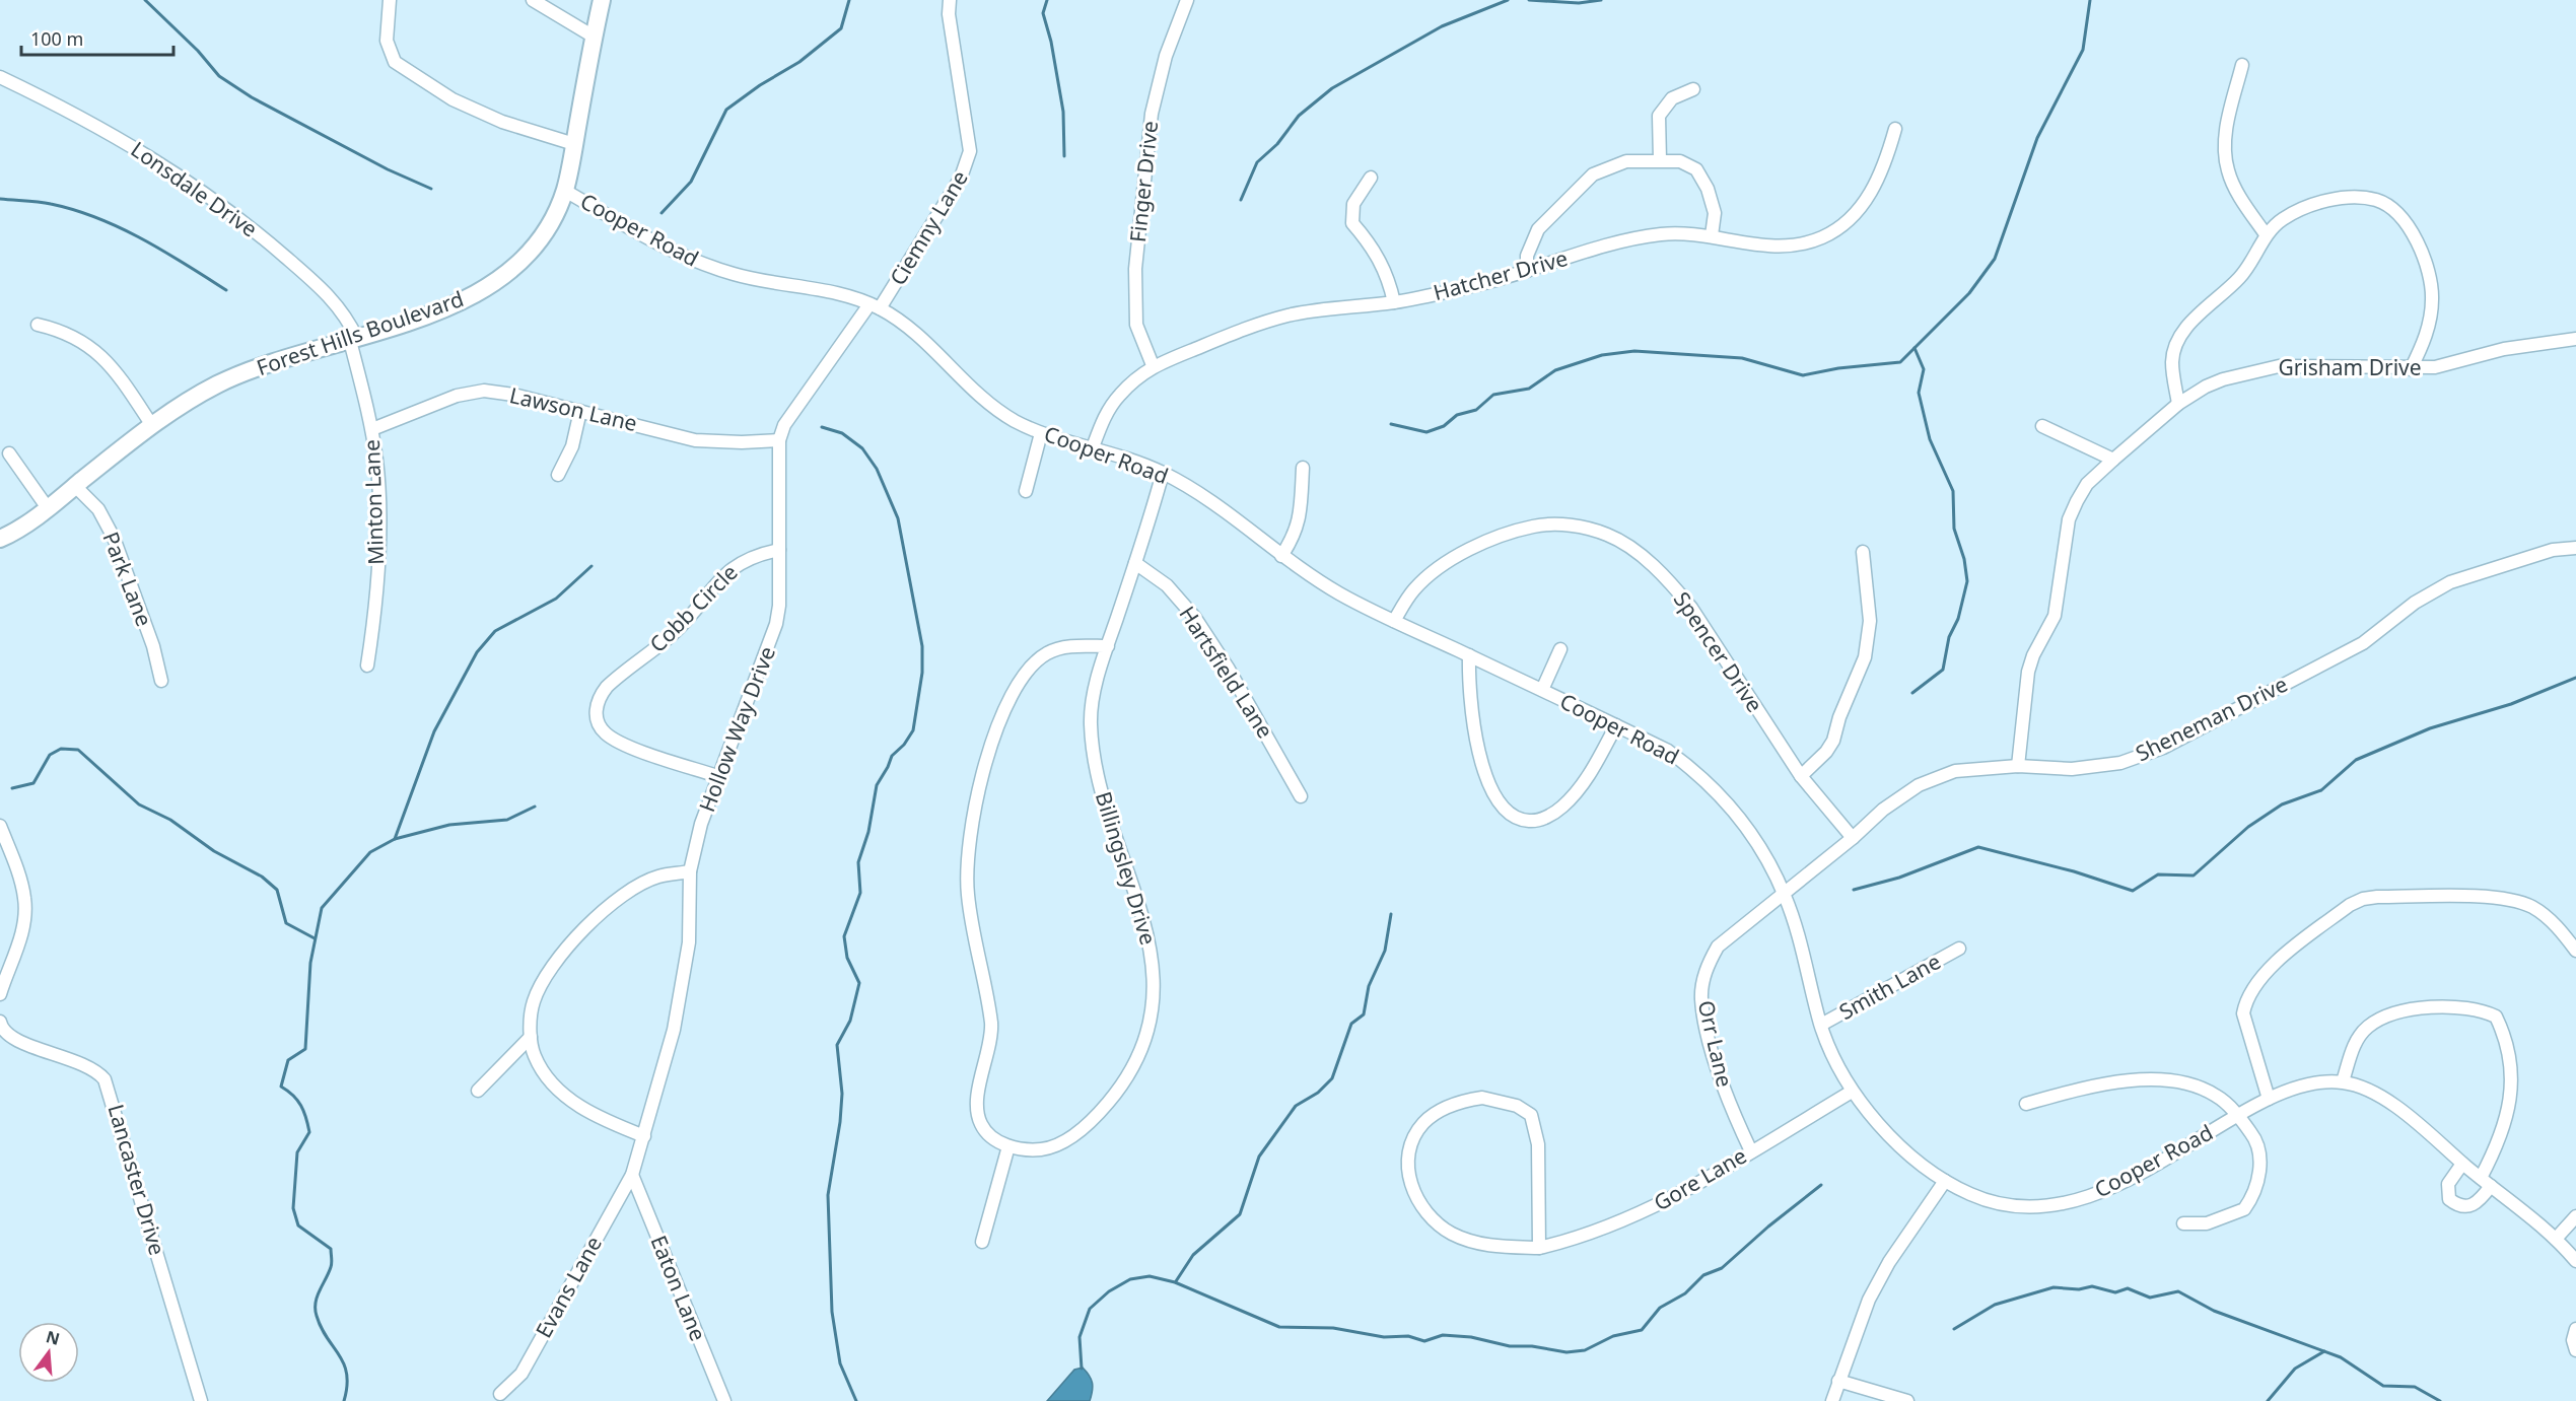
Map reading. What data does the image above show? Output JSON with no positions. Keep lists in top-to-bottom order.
{
  "streets": {
    "main road": ["Forest Hills Boulevard"],
    "street": [
      "Finger Drive",
      "Lonsdale Drive",
      "Ciemny Lane",
      "Cooper Road",
      "Hatcher Drive",
      "Grisham Drive",
      "Lawson Lane",
      "Minton Lane",
      "Park Lane",
      "Cobb Circle",
      "Spencer Drive",
      "Hartsfield Lane",
      "Sheneman Drive",
      "Hollow Way Drive",
      "Billingsley Drive",
      "Smith Lane",
      "Orr Lane",
      "Lancaster Drive",
      "Gore Lane",
      "Evans Lane",
      "Eaton Lane"
    ]
  },
  "crossings": [
    ["Finger Drive", "Hatcher Drive"],
    ["Lonsdale Drive", "Forest Hills Boulevard"],
    ["Lonsdale Drive", "Minton Lane"],
    ["Ciemny Lane", "Cooper Road"],
    ["Ciemny Lane", "Hollow Way Drive"],
    ["Cooper Road", "Hatcher Drive"],
    ["Cooper Road", "Forest Hills Boulevard"],
    ["Cooper Road", "Spencer Drive"],
    ["Cooper Road", "Sheneman Drive"],
    ["Cooper Road", "Hollow Way Drive"],
    ["Cooper Road", "Billingsley Drive"],
    ["Cooper Road", "Smith Lane"],
    ["Cooper Road", "Orr Lane"],
    ["Cooper Road", "Gore Lane"],
    ["Forest Hills Boulevard", "Minton Lane"],
    ["Forest Hills Boulevard", "Park Lane"],
    ["Grisham Drive", "Sheneman Drive"],
    ["Lawson Lane", "Minton Lane"],
    ["Lawson Lane", "Hollow Way Drive"],
    ["Cobb Circle", "Hollow Way Drive"],
    ["Spencer Drive", "Sheneman Drive"],
    ["Hartsfield Lane", "Billingsley Drive"],
    ["Sheneman Drive", "Orr Lane"],
    ["Hollow Way Drive", "Evans Lane"],
    ["Hollow Way Drive", "Eaton Lane"],
    ["Orr Lane", "Gore Lane"],
    ["Evans Lane", "Eaton Lane"]
  ],
  "scale_bar": "100 m",
  "north": "top"
}
